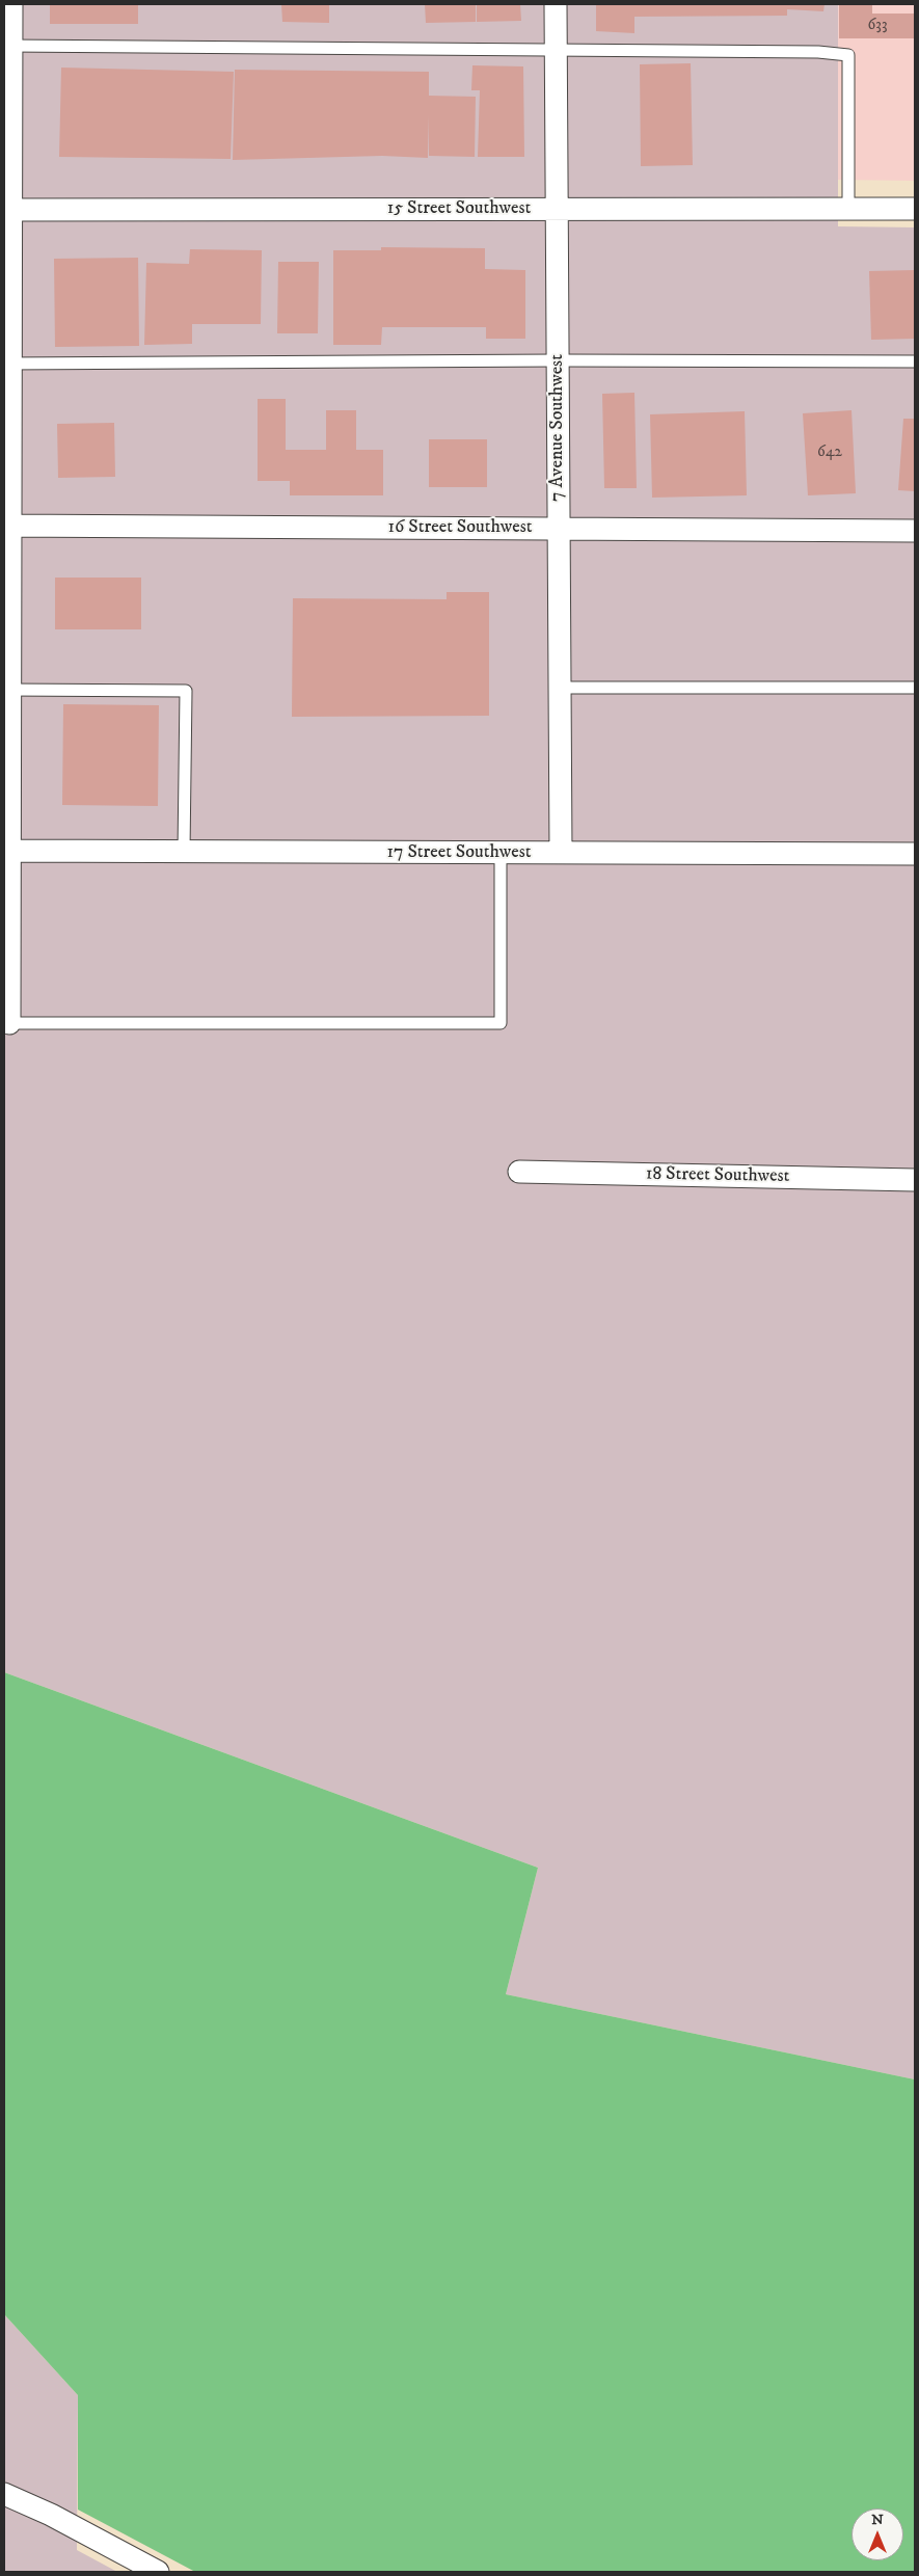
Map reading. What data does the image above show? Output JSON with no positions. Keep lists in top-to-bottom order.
{
  "streets": {
    "street": [
      "15 Street Southwest",
      "7 Avenue Southwest",
      "16 Street Southwest",
      "17 Street Southwest",
      "18 Street Southwest"
    ]
  },
  "crossings": [
    ["15 Street Southwest", "7 Avenue Southwest"],
    ["7 Avenue Southwest", "16 Street Southwest"],
    ["7 Avenue Southwest", "17 Street Southwest"]
  ],
  "house_numbers": ["633", "642"],
  "north": "top"
}
